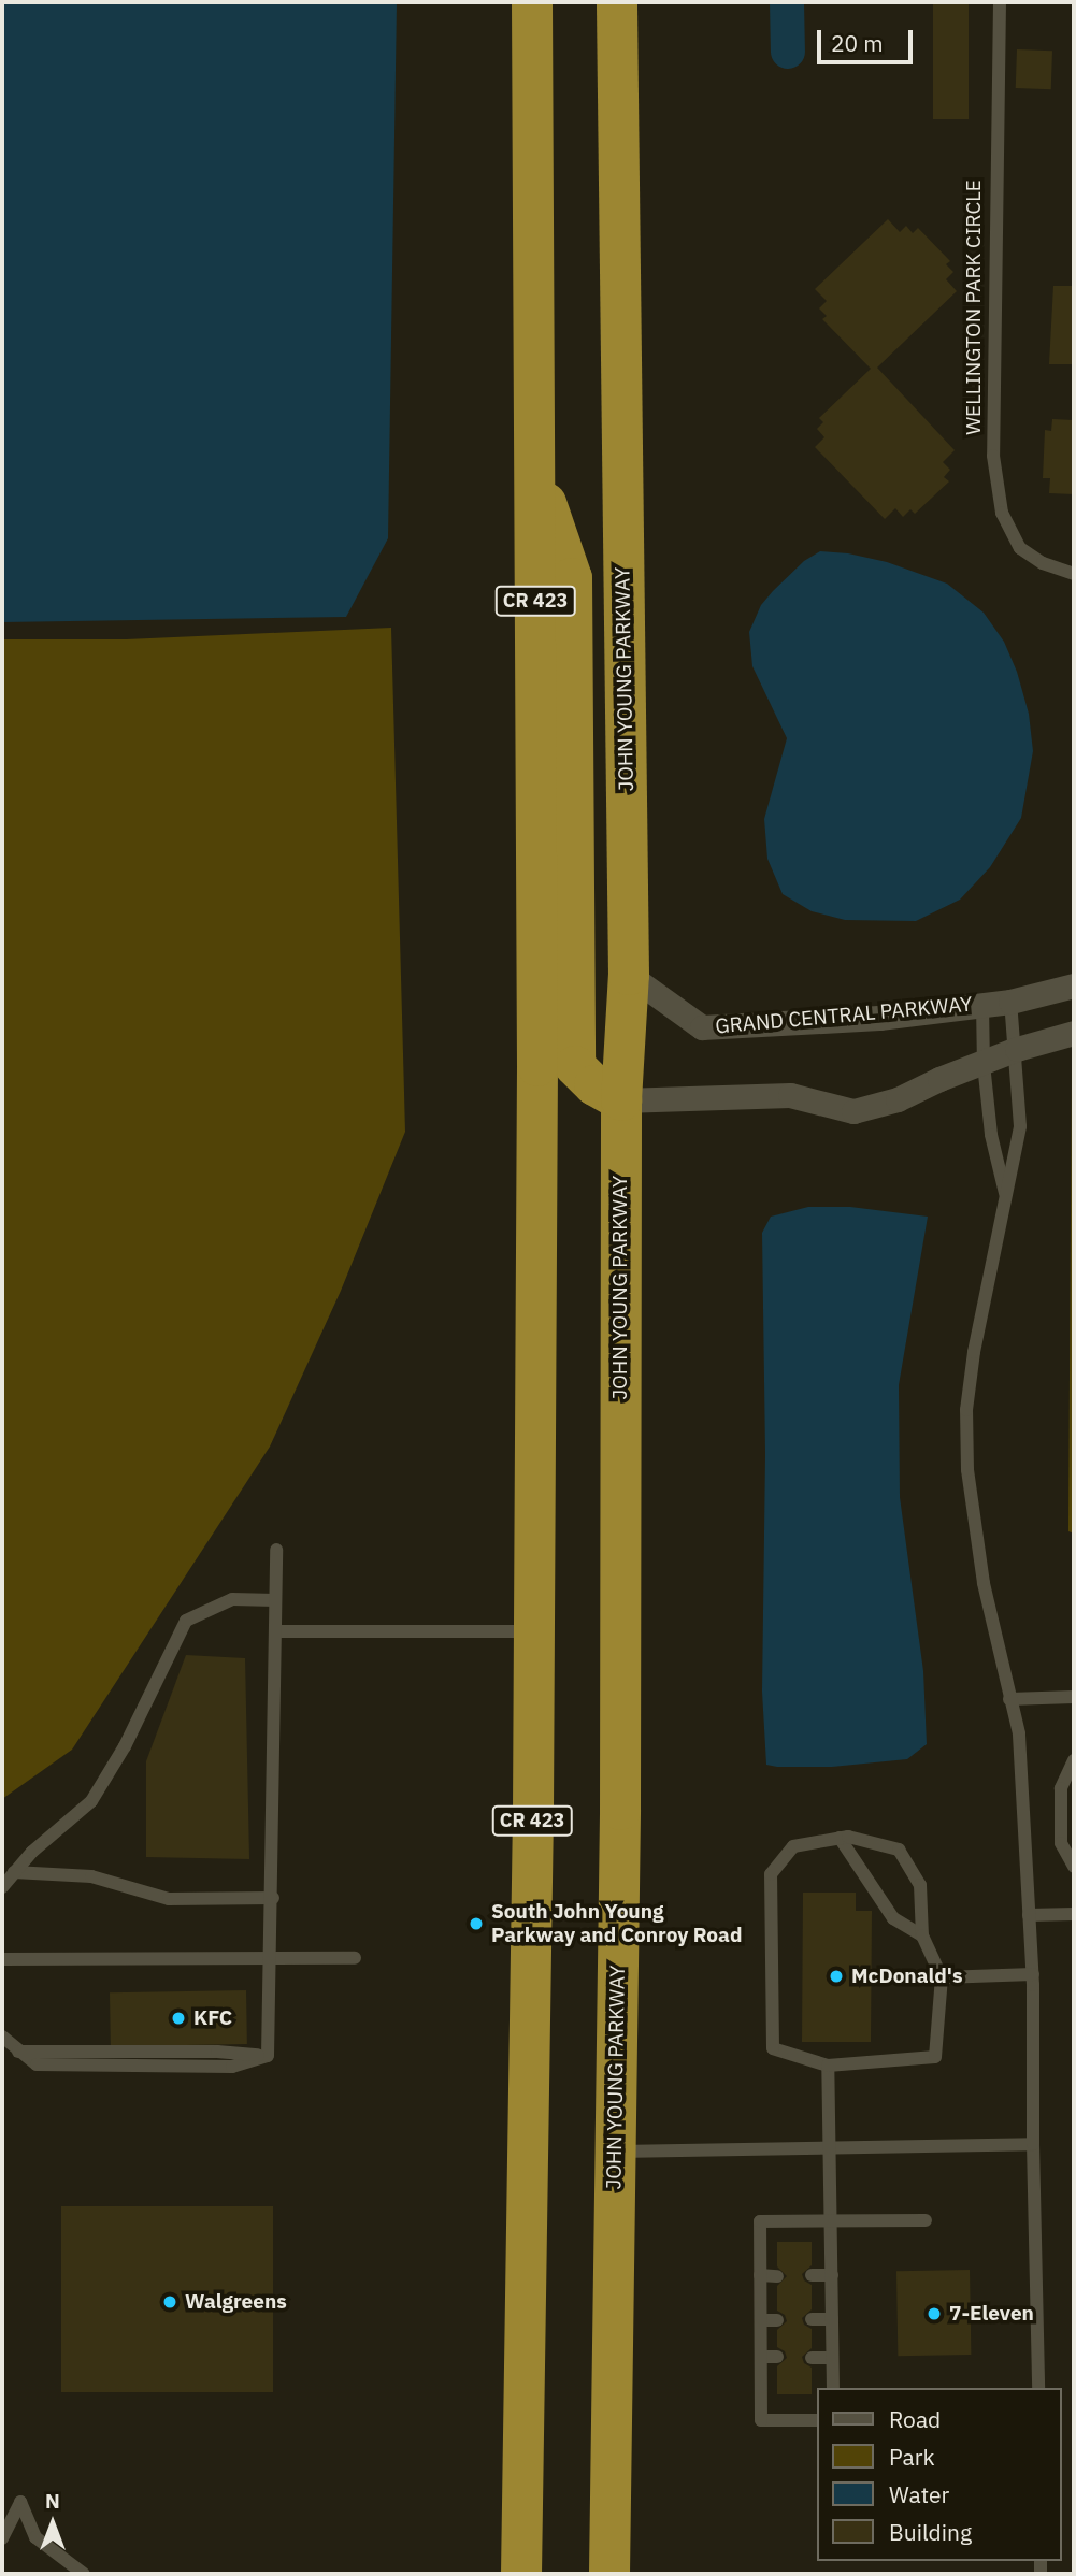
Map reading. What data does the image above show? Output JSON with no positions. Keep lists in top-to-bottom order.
{
  "streets": {
    "highway": ["CR 423", "JOHN YOUNG PARKWAY"],
    "street": ["GRAND CENTRAL PARKWAY"],
    "lane": ["WELLINGTON PARK CIRCLE"]
  },
  "crossings": [
    ["JOHN YOUNG PARKWAY", "GRAND CENTRAL PARKWAY"]
  ],
  "places": [
    "South John Young Parkway and Conroy Road",
    "McDonald's",
    "KFC",
    "Walgreens",
    "7-Eleven"
  ],
  "legend": [
    "Road",
    "Park",
    "Water",
    "Building"
  ],
  "scale_bar": "20 m",
  "north": "top"
}
